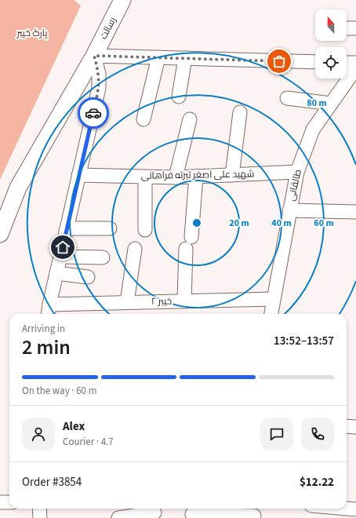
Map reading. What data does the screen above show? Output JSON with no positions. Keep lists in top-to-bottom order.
{
  "streets": {
    "street": [
      "رسالت",
      "شهید علی اصغر تبرته فراهانی",
      "طالقانی",
      "خیبر ۲"
    ]
  },
  "crossings": [
    ["شهید علی اصغر تبرته فراهانی", "طالقانی"],
    ["طالقانی", "خیبر ۲"]
  ],
  "parks": ["پارک خیبر"],
  "north": "top",
  "page": {
    "heading": ["2 min", "Arriving in", "13:52–13:57"],
    "panel": [
      "Alex",
      "Courier · 4.7",
      "Order #3854",
      "$12.22"
    ],
    "bar": "On the way · 60 m"
  },
  "rings": [
    "80 m",
    "20 m",
    "40 m",
    "60 m"
  ]
}
